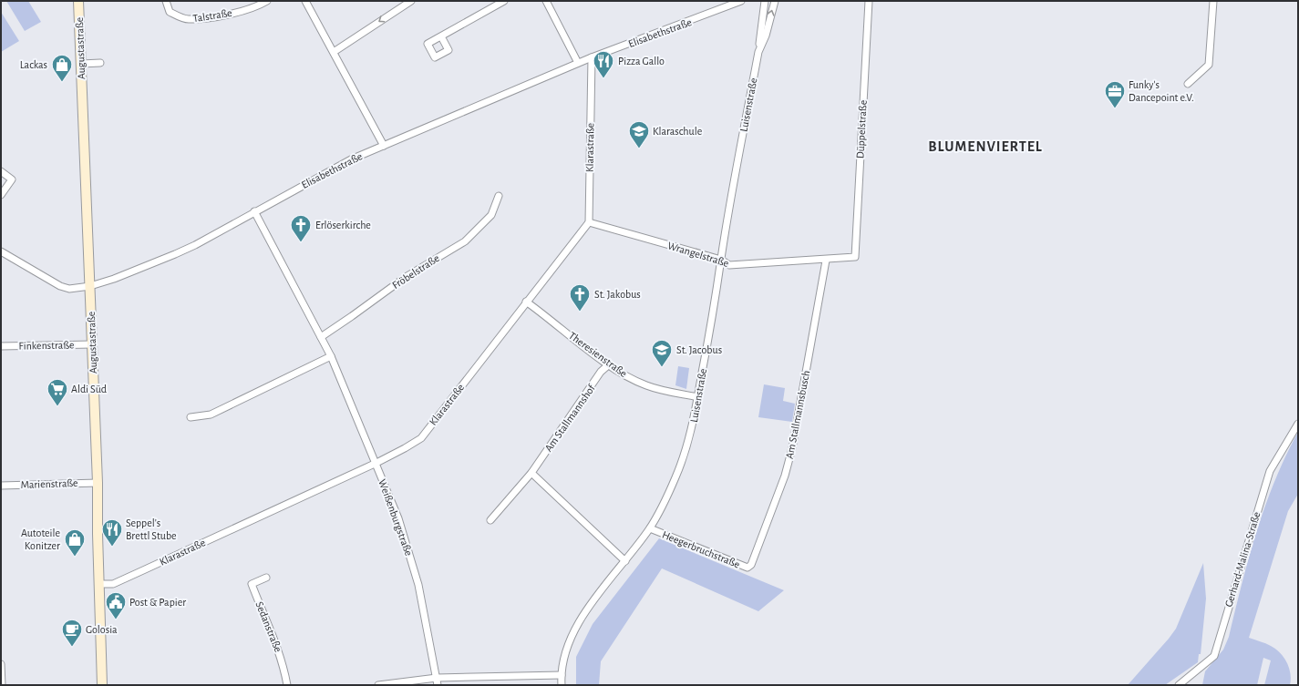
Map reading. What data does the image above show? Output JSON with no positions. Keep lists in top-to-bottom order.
{
  "streets": {
    "main road": ["Augustastraße"],
    "street": [
      "Talstraße",
      "Elisabethstraße",
      "Luisenstraße",
      "Düppelstraße",
      "Klarastraße",
      "Wrangelstraße",
      "Fröbelstraße",
      "Finkenstraße",
      "Theresienstraße",
      "Am Stallmannsbusch",
      "Am Stallmannshof",
      "Marienstraße",
      "Weißenburgstraße",
      "Heegerbruchstraße",
      "Gerhard-Malina-Straße",
      "Sedanstraße"
    ]
  },
  "crossings": [
    ["Elisabethstraße", "Augustastraße"],
    ["Elisabethstraße", "Klarastraße"],
    ["Elisabethstraße", "Weißenburgstraße"],
    ["Augustastraße", "Klarastraße"],
    ["Augustastraße", "Finkenstraße"],
    ["Augustastraße", "Marienstraße"],
    ["Luisenstraße", "Wrangelstraße"],
    ["Luisenstraße", "Theresienstraße"],
    ["Luisenstraße", "Heegerbruchstraße"],
    ["Düppelstraße", "Wrangelstraße"],
    ["Klarastraße", "Wrangelstraße"],
    ["Klarastraße", "Theresienstraße"],
    ["Klarastraße", "Weißenburgstraße"],
    ["Wrangelstraße", "Am Stallmannsbusch"],
    ["Fröbelstraße", "Weißenburgstraße"],
    ["Theresienstraße", "Am Stallmannshof"],
    ["Am Stallmannsbusch", "Heegerbruchstraße"]
  ],
  "districts": ["BLUMENVIERTEL"],
  "places": {
    "restaurant": ["Pizza Gallo", "Seppel’s Brettl Stube"],
    "shop": ["Lackas", "Autoteile Konitzer"],
    "office": ["Funky's Dancepoint e.V."],
    "school or university": ["Klaraschule", "St. Jacobus"],
    "church": ["Erlöserkirche", "St. Jakobus"],
    "supermarket": ["Aldi Süd"],
    "public building": ["Post & Papier"],
    "cafe": ["Golosia"]
  }
}
